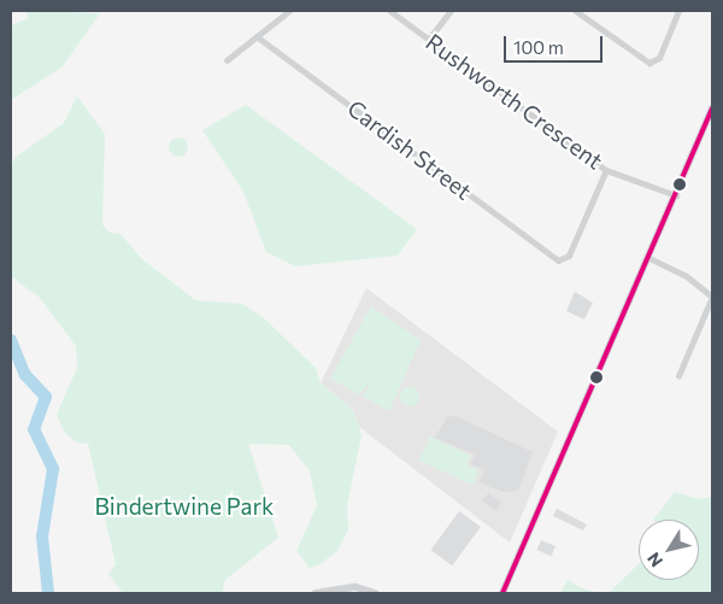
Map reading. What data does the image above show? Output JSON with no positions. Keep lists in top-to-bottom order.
{
  "streets": {
    "street": ["Rushworth Crescent", "Cardish Street"]
  },
  "crossings": [
    ["Rushworth Crescent", "Cardish Street"]
  ],
  "parks": ["Bindertwine Park"],
  "scale_bar": "100 m",
  "north": "bottom left"
}
